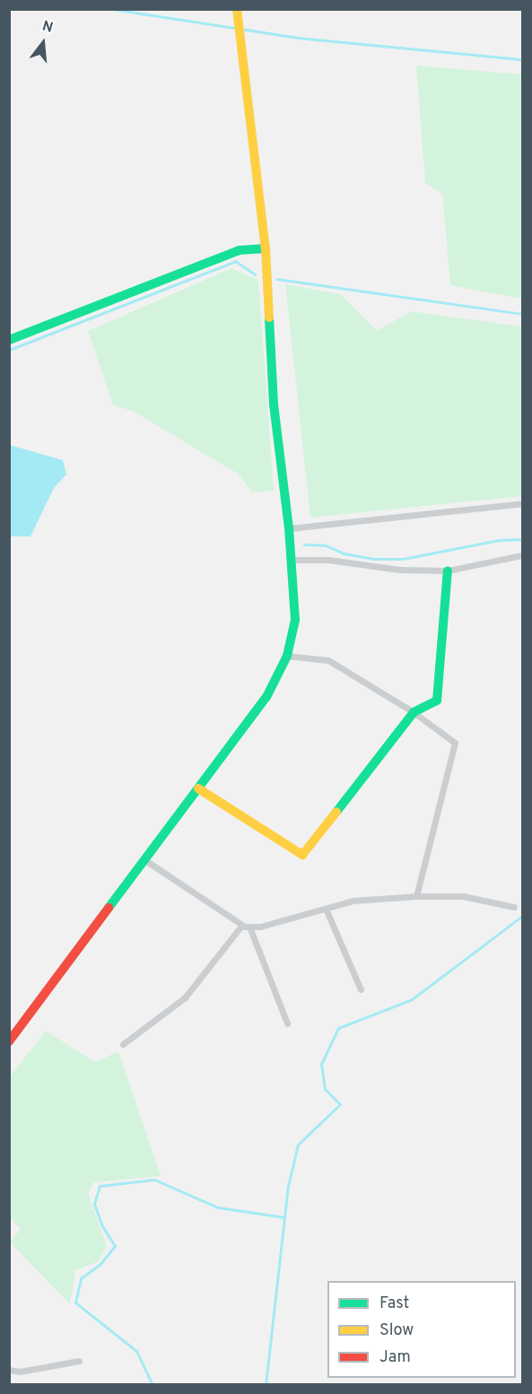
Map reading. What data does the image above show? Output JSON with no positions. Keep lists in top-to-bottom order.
{
  "legend": ["Fast", "Slow", "Jam"],
  "north": "top"
}
